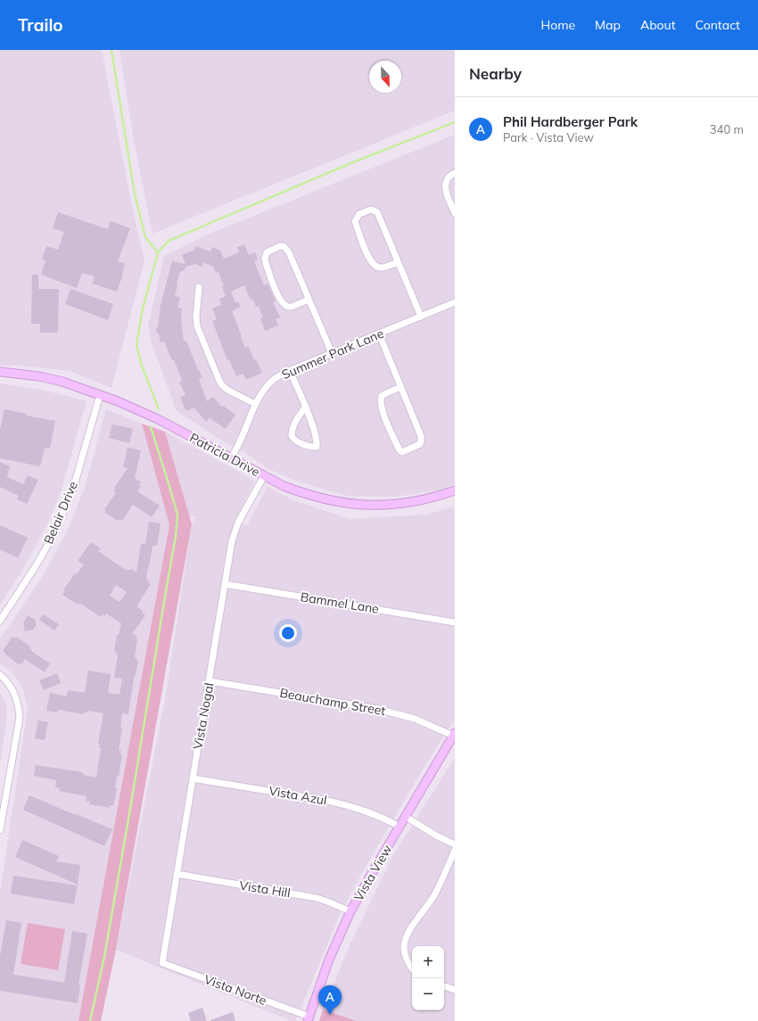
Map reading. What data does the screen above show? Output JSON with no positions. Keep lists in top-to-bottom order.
{
  "streets": {
    "street": [
      "Summer Park Lane",
      "Patricia Drive",
      "Belair Drive",
      "Bammel Lane",
      "Beauchamp Street",
      "Vista Nogal",
      "Vista Azul",
      "Vista View",
      "Vista Hill",
      "Vista Norte"
    ]
  },
  "crossings": [
    ["Summer Park Lane", "Patricia Drive"],
    ["Patricia Drive", "Belair Drive"],
    ["Patricia Drive", "Vista Nogal"],
    ["Bammel Lane", "Vista Nogal"],
    ["Beauchamp Street", "Vista Nogal"],
    ["Beauchamp Street", "Vista View"],
    ["Vista Nogal", "Vista Azul"],
    ["Vista Nogal", "Vista Hill"],
    ["Vista Nogal", "Vista Norte"],
    ["Vista Azul", "Vista View"],
    ["Vista View", "Vista Hill"],
    ["Vista View", "Vista Norte"]
  ],
  "north": "bottom",
  "page": {
    "header": "Trailo",
    "nav": [
      "Home",
      "Map",
      "About",
      "Contact"
    ],
    "heading": "Nearby",
    "list": [
      {
        "mark": "A",
        "name": "Phil Hardberger Park",
        "note": "Park · Vista View",
        "value": "340 m"
      }
    ],
    "map_buttons": ["+", "−"],
    "pins": "A"
  }
}
